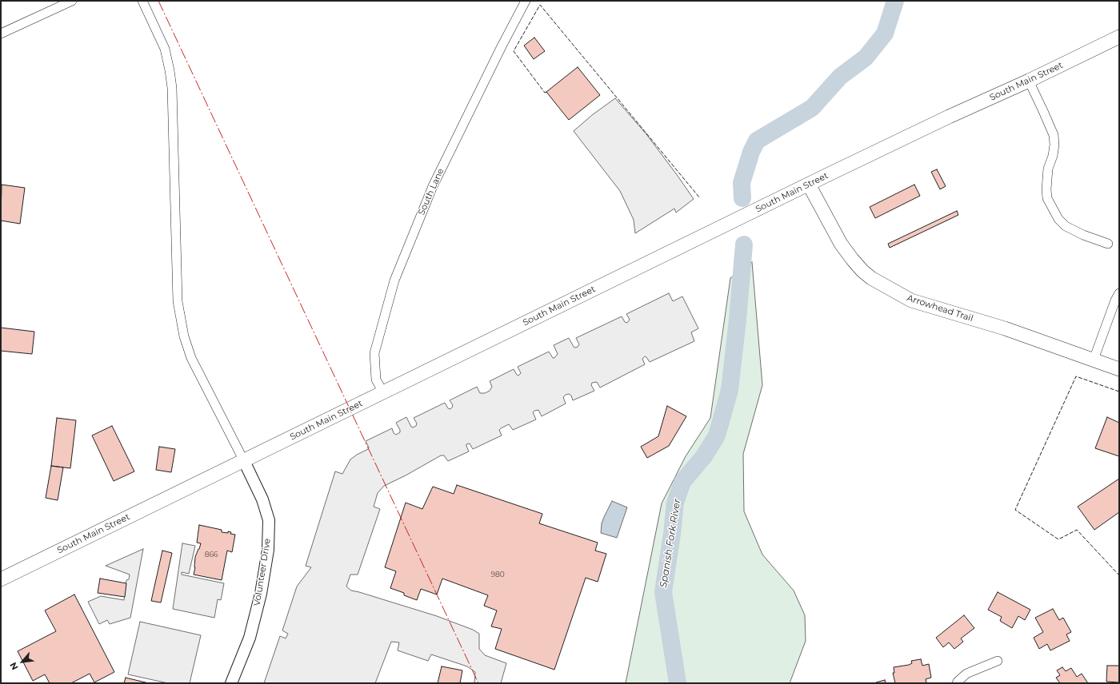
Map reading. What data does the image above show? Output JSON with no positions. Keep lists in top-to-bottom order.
{
  "streets": {
    "main road": ["South Main Street", "Arrowhead Trail"],
    "street": ["South Lane", "Volunteer Drive"]
  },
  "crossings": [
    ["South Main Street", "South Lane"],
    ["South Main Street", "Arrowhead Trail"],
    ["South Main Street", "Volunteer Drive"]
  ],
  "water": ["Spanish Fork River"],
  "house_numbers": ["866", "980"],
  "north": "bottom left"
}
